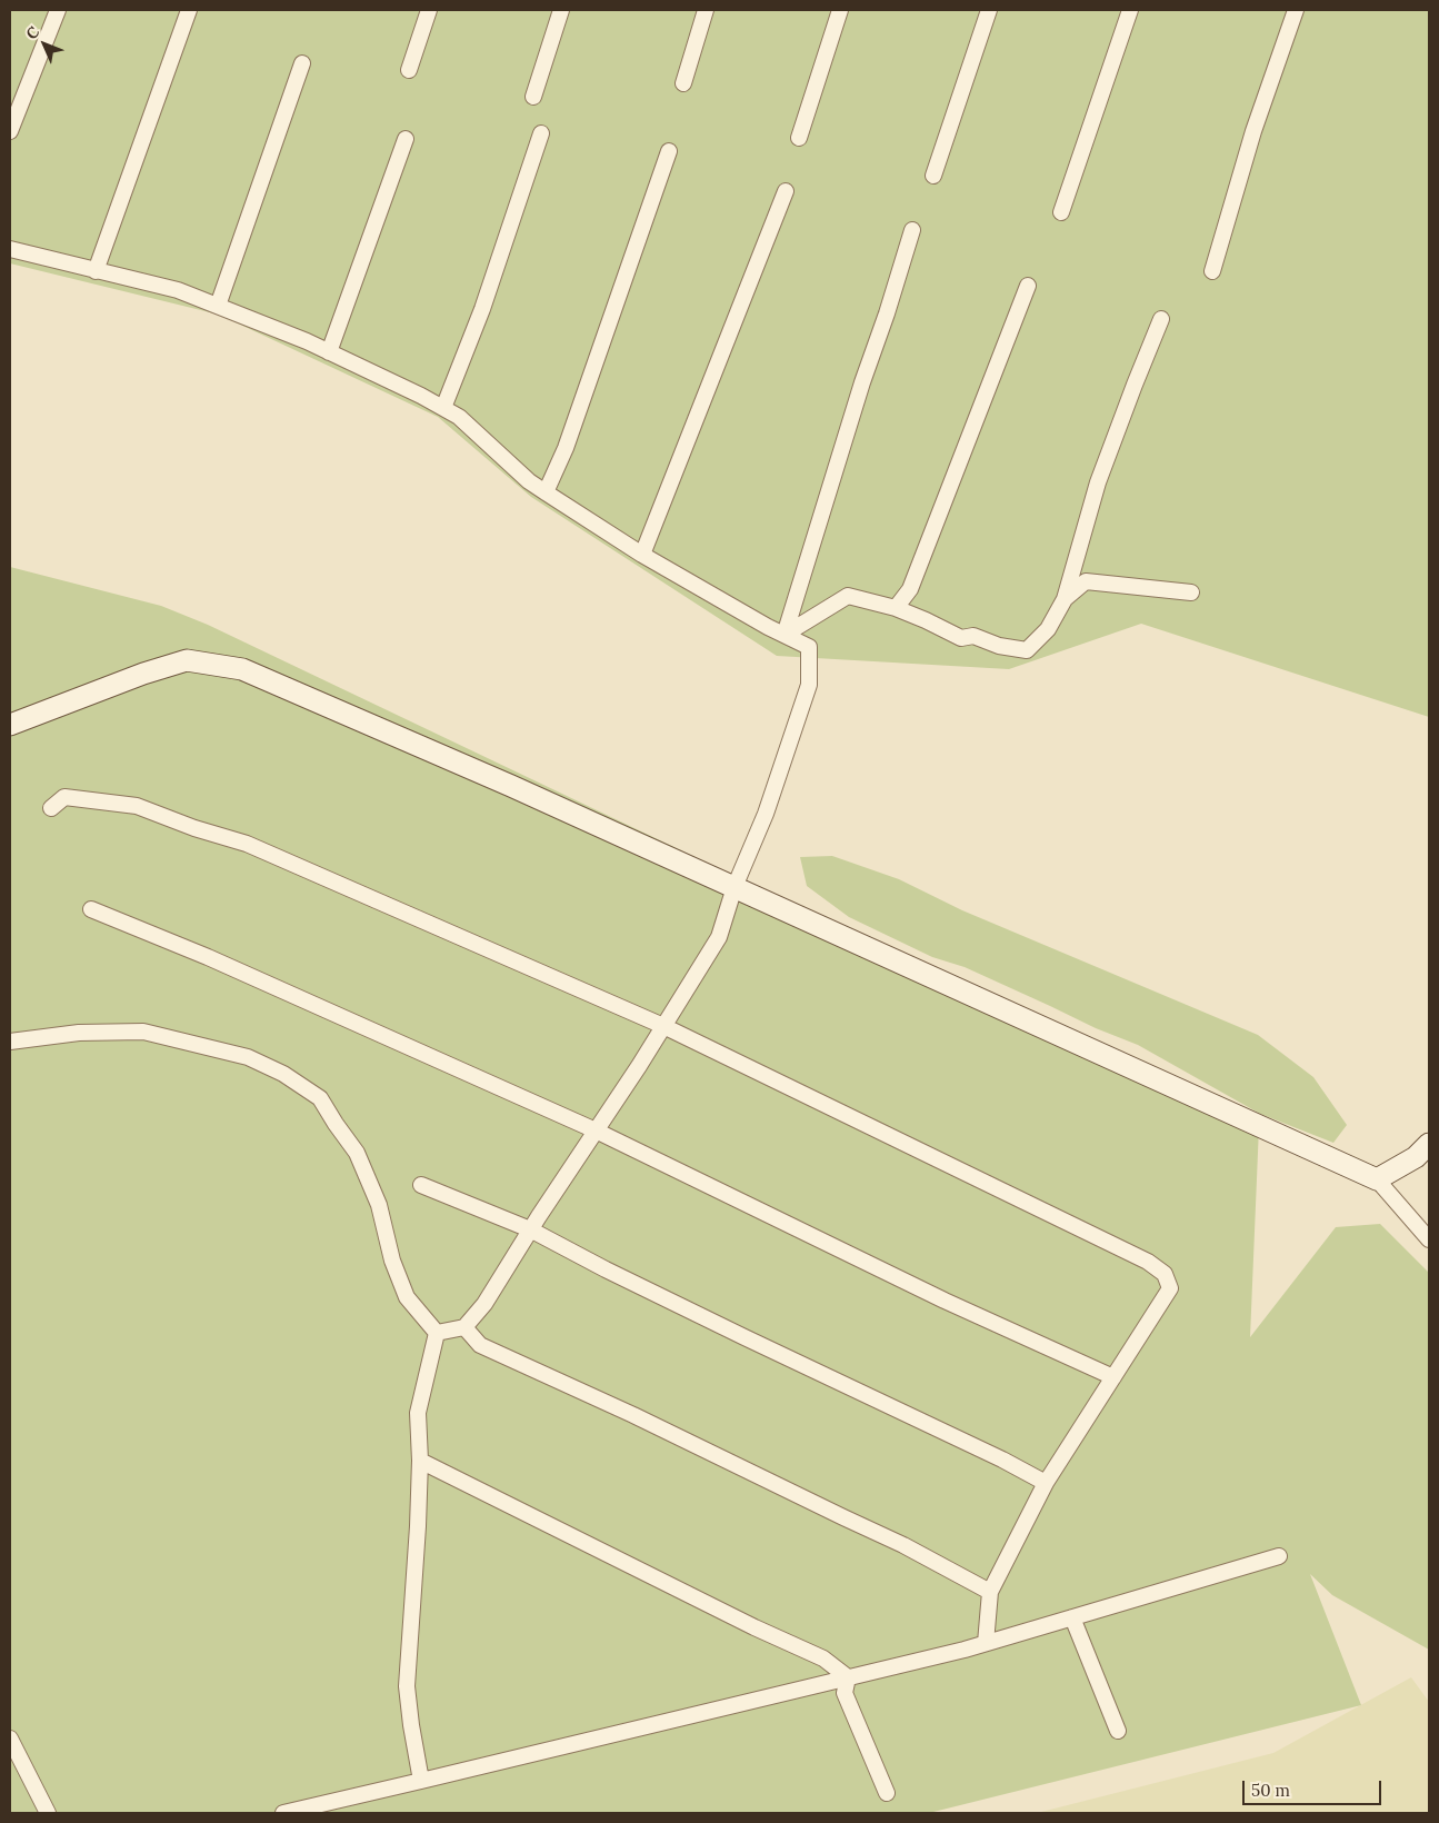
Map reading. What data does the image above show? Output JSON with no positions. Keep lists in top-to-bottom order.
{
  "scale_bar": "50 m",
  "north": "top left"
}
